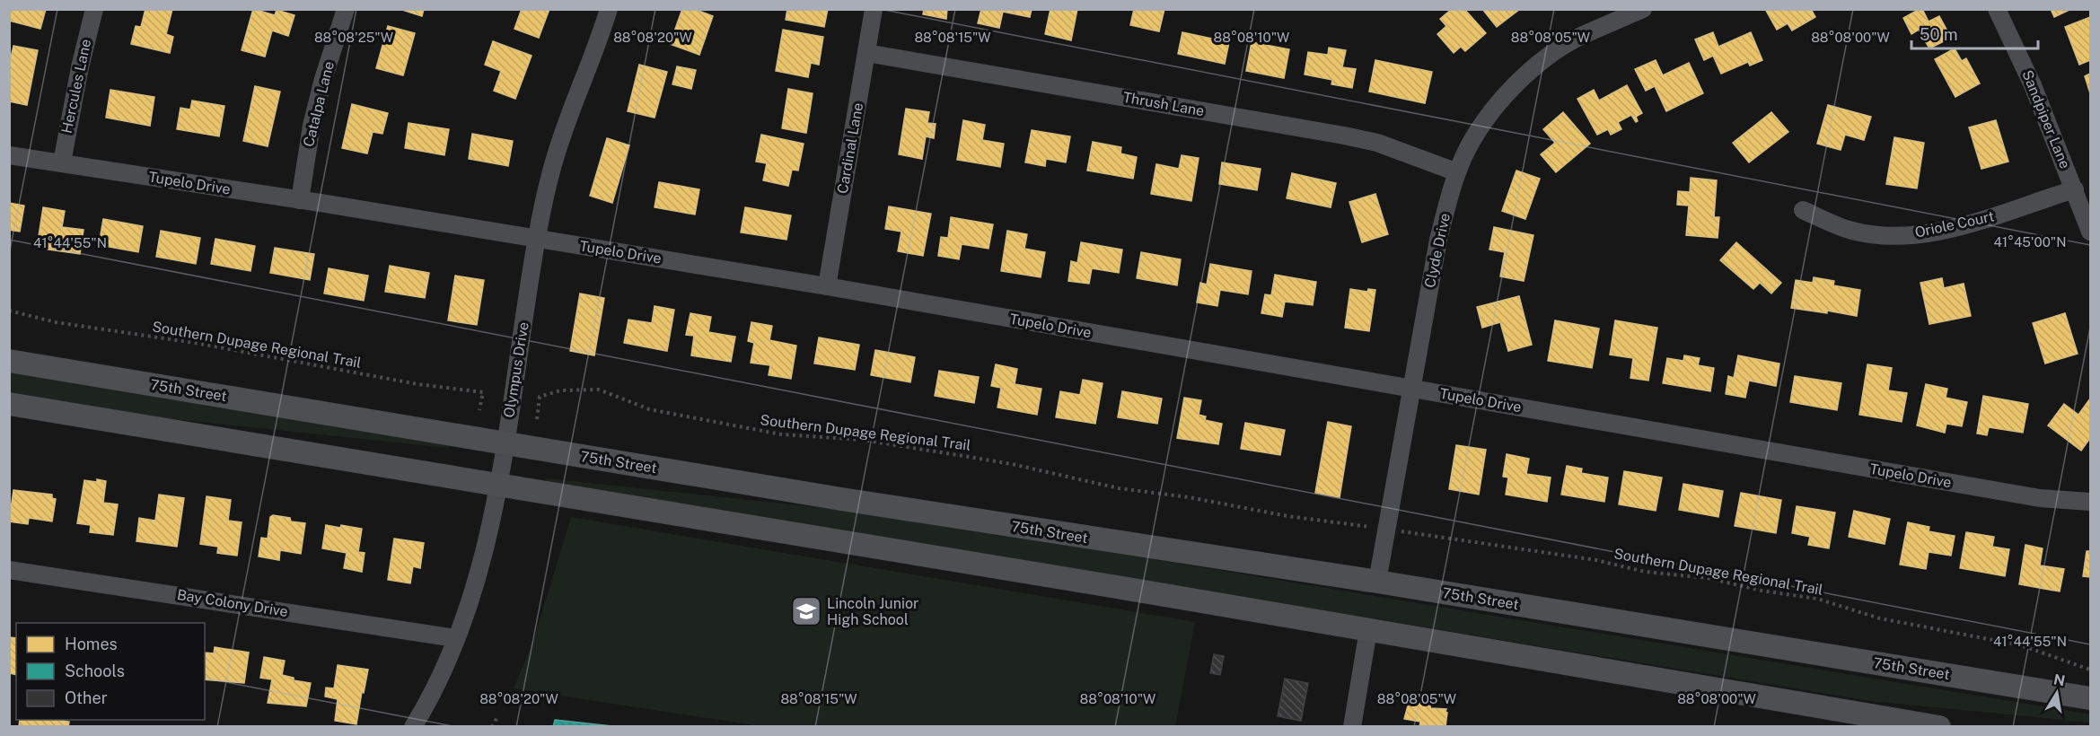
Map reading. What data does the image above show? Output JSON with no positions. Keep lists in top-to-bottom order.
{
  "streets": {
    "main road": ["75th Street"],
    "street": [
      "Hercules Lane",
      "Catalpa Lane",
      "Thrush Lane",
      "Sandpiper Lane",
      "Cardinal Lane",
      "Tupelo Drive",
      "Oriole Court",
      "Clyde Drive",
      "Olympus Drive",
      "Bay Colony Drive"
    ],
    "path": ["Southern Dupage Regional Trail"]
  },
  "crossings": [
    ["Hercules Lane", "Tupelo Drive"],
    ["Catalpa Lane", "Tupelo Drive"],
    ["Thrush Lane", "Cardinal Lane"],
    ["Thrush Lane", "Clyde Drive"],
    ["Sandpiper Lane", "Oriole Court"],
    ["Cardinal Lane", "Tupelo Drive"],
    ["Tupelo Drive", "Clyde Drive"],
    ["Tupelo Drive", "Olympus Drive"],
    ["Clyde Drive", "75th Street"],
    ["Olympus Drive", "75th Street"],
    ["Olympus Drive", "Bay Colony Drive"]
  ],
  "places": {
    "school or university": ["Lincoln Junior High School"]
  },
  "legend": ["Homes", "Schools", "Other"],
  "scale_bar": "50 m",
  "north": "top",
  "coordinates": [
    "88°08'25\"W",
    "88°08'20\"W",
    "88°08'15\"W",
    "88°08'10\"W",
    "88°08'05\"W",
    "88°08'00\"W",
    "41°45'00\"N",
    "41°44'55\"N"
  ]
}
